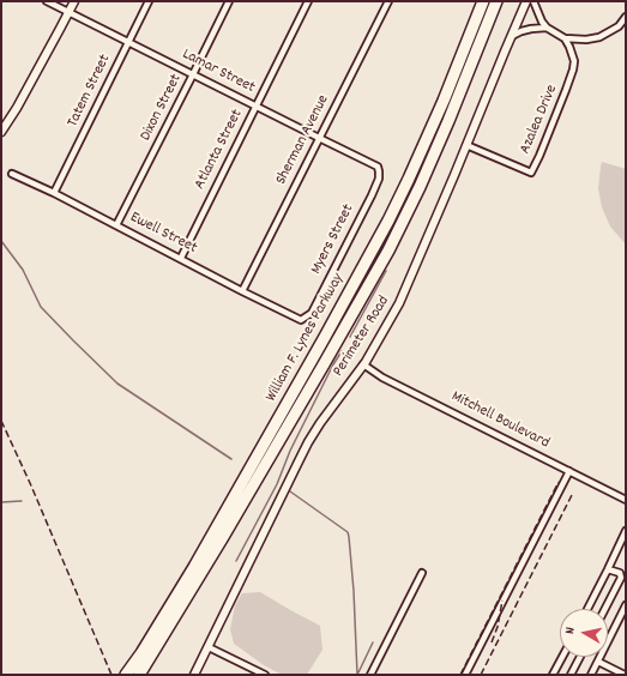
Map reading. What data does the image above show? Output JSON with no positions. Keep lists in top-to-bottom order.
{
  "streets": {
    "highway": ["William F. Lynes Parkway"],
    "street": [
      "Lamar Street",
      "Tatem Street",
      "Dixon Street",
      "Azalea Drive",
      "Sherman Avenue",
      "Atlanta Street",
      "Ewell Street",
      "Myers Street",
      "Perimeter Road",
      "Mitchell Boulevard"
    ]
  },
  "crossings": [
    ["Lamar Street", "Tatem Street"],
    ["Lamar Street", "Dixon Street"],
    ["Lamar Street", "Sherman Avenue"],
    ["Lamar Street", "Atlanta Street"],
    ["Lamar Street", "Myers Street"],
    ["Tatem Street", "Ewell Street"],
    ["Dixon Street", "Ewell Street"],
    ["Azalea Drive", "Perimeter Road"],
    ["Sherman Avenue", "Ewell Street"],
    ["Atlanta Street", "Ewell Street"],
    ["Ewell Street", "Myers Street"],
    ["Perimeter Road", "Mitchell Boulevard"]
  ],
  "north": "left"
}
